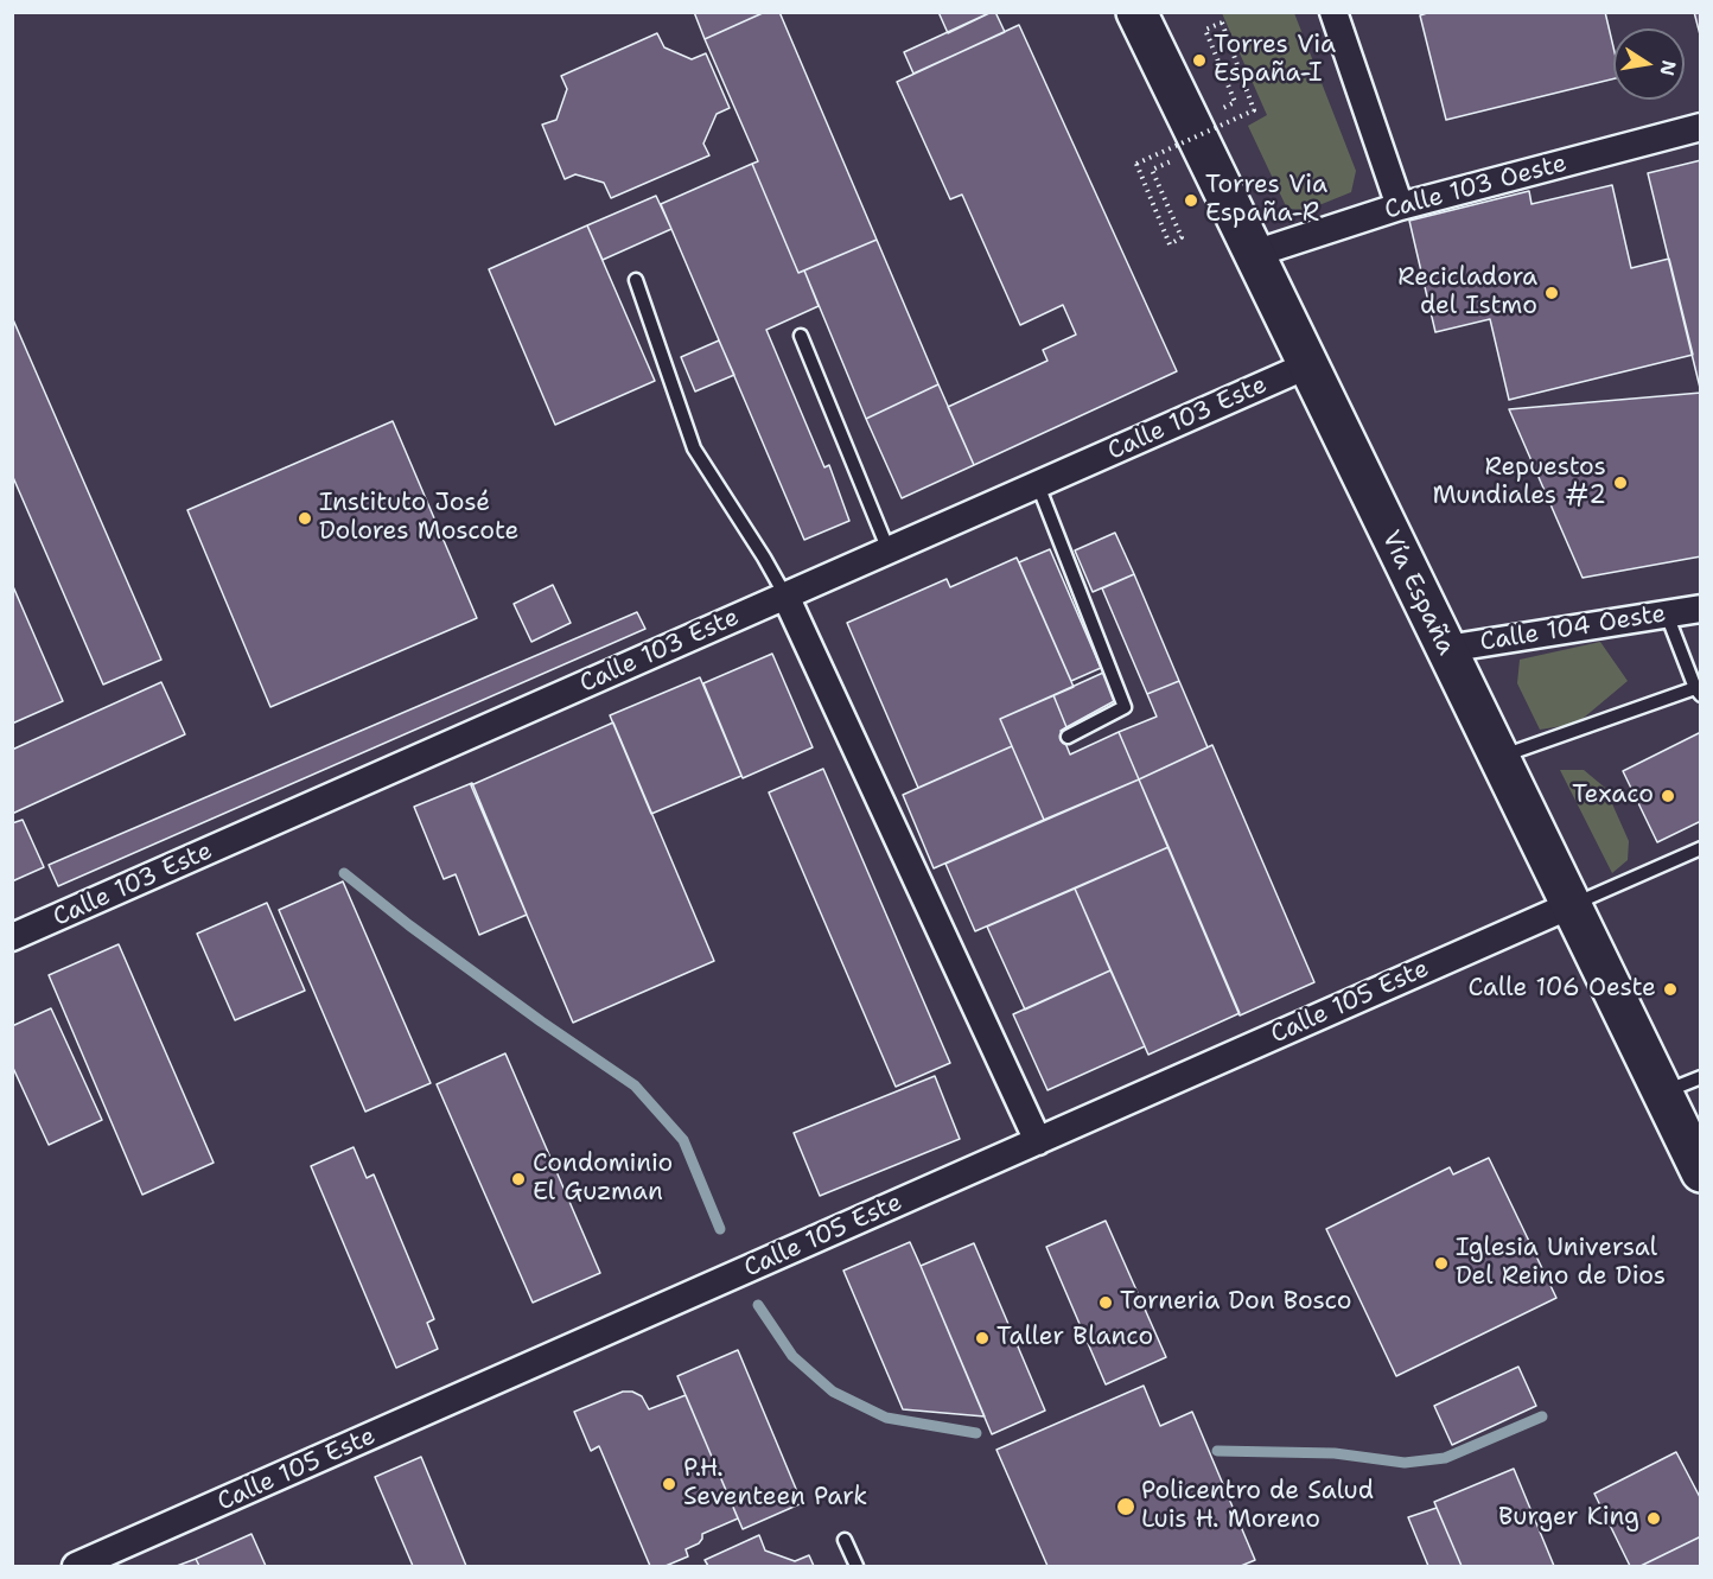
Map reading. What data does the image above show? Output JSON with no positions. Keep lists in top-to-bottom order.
{
  "streets": {
    "main road": ["Vía España"],
    "street": [
      "Calle 103 Oeste",
      "Calle 103 Este",
      "Calle 104 Oeste",
      "Calle 105 Este"
    ]
  },
  "crossings": [
    ["Calle 103 Oeste", "Vía España"],
    ["Calle 103 Este", "Vía España"],
    ["Vía España", "Calle 104 Oeste"],
    ["Vía España", "Calle 105 Este"]
  ],
  "places": [
    "Torres Via España-I",
    "Torres Via España-R",
    "Recicladora del Istmo",
    "Repuestos Mundiales #2",
    "Instituto José Dolores Moscote",
    "Texaco",
    "Calle 106 Oeste",
    "Condominio El Guzman",
    "Iglesia Universal Del Reino de Dios",
    "Torneria Don Bosco",
    "Taller Blanco",
    "P.H. Seventeen Park",
    "Policentro de Salud Luis H. Moreno",
    "Burger King"
  ],
  "north": "right"
}
